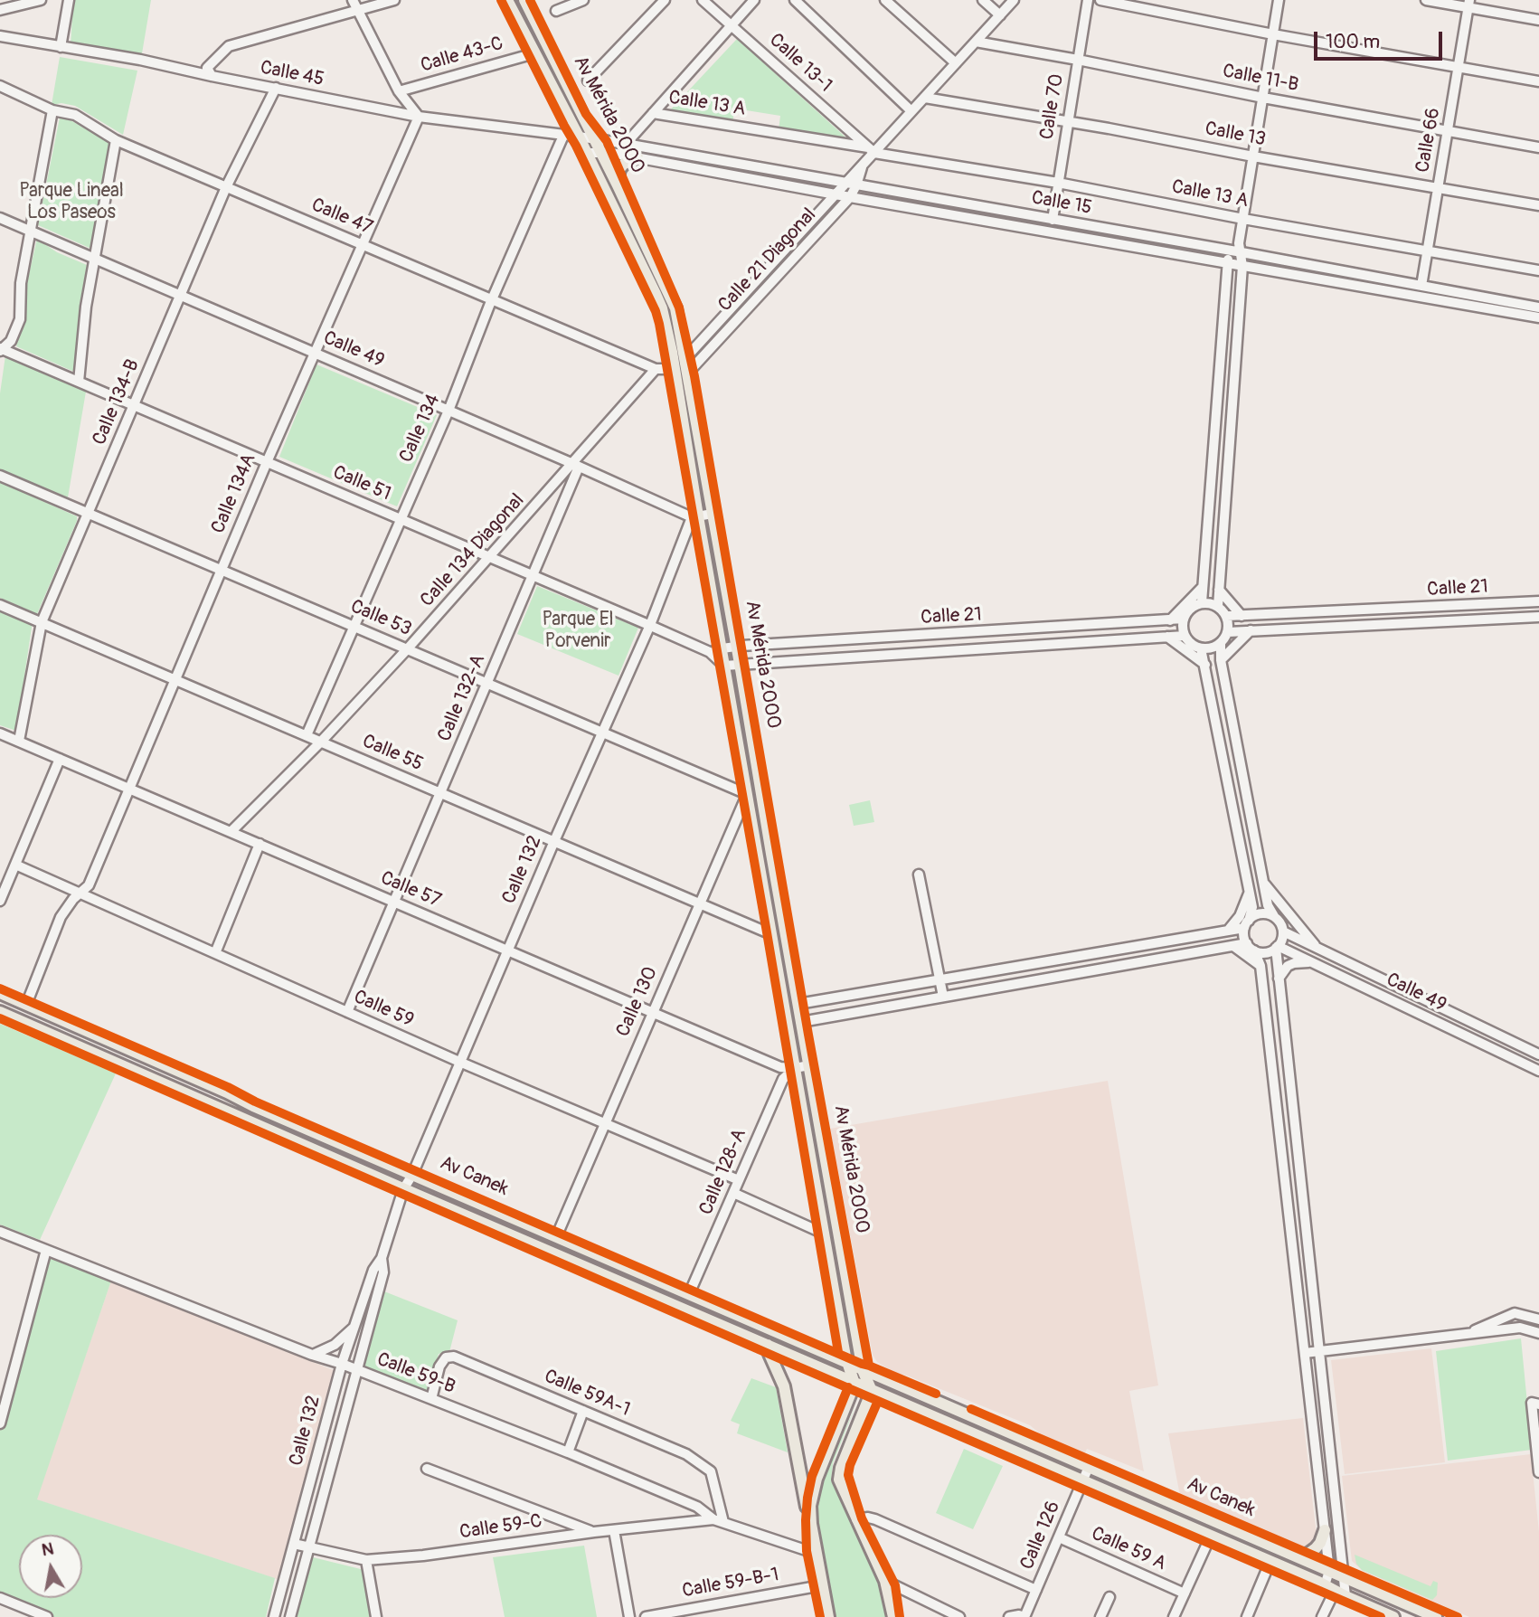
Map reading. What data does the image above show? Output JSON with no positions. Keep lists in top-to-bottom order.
{
  "streets": {
    "street": [
      "Calle 43-C",
      "Calle 13-1",
      "Calle 45",
      "Calle 11-B",
      "Calle 13 A",
      "Calle 70",
      "Calle 13",
      "Calle 66",
      "Calle 15",
      "Calle 47",
      "Calle 21 Diagonal",
      "Calle 49",
      "Calle 134-B",
      "Calle 134",
      "Calle 51",
      "Calle 134A",
      "Calle 134 Diagonal",
      "Calle 21",
      "Calle 53",
      "Calle 132-A",
      "Calle 55",
      "Calle 132",
      "Calle 57",
      "Calle 130",
      "Calle 59",
      "Calle 128-A",
      "Calle 59-B",
      "Calle 59A-1",
      "Calle 59-C",
      "Calle 126",
      "Calle 59 A",
      "Calle 59-B-1"
    ],
    "cycle path": ["Av Mérida 2000", "Av Canek"]
  },
  "crossings": [
    ["Calle 13-1", "Calle 13 A"],
    ["Calle 13-1", "Calle 21 Diagonal"],
    ["Calle 45", "Calle 15"],
    ["Calle 45", "Calle 134-B"],
    ["Calle 45", "Calle 134"],
    ["Calle 45", "Calle 134A"],
    ["Calle 11-B", "Calle 70"],
    ["Calle 11-B", "Calle 66"],
    ["Calle 11-B", "Calle 21 Diagonal"],
    ["Calle 13 A", "Calle 70"],
    ["Calle 13 A", "Calle 66"],
    ["Calle 13 A", "Calle 21 Diagonal"],
    ["Calle 70", "Calle 13"],
    ["Calle 70", "Calle 15"],
    ["Calle 13", "Calle 66"],
    ["Calle 13", "Calle 21 Diagonal"],
    ["Calle 66", "Calle 15"],
    ["Calle 15", "Calle 21 Diagonal"],
    ["Calle 47", "Calle 134-B"],
    ["Calle 47", "Calle 134"],
    ["Calle 47", "Calle 134A"],
    ["Calle 47", "Calle 134 Diagonal"],
    ["Calle 49", "Calle 134-B"],
    ["Calle 49", "Calle 134"],
    ["Calle 49", "Calle 134A"],
    ["Calle 49", "Calle 134 Diagonal"],
    ["Calle 49", "Calle 132-A"],
    ["Calle 49", "Calle 132"],
    ["Calle 134-B", "Calle 51"],
    ["Calle 134-B", "Calle 53"],
    ["Calle 134-B", "Calle 55"],
    ["Calle 134-B", "Calle 57"],
    ["Calle 134", "Calle 51"],
    ["Calle 134", "Calle 53"],
    ["Calle 134", "Calle 55"],
    ["Calle 51", "Calle 134A"],
    ["Calle 51", "Calle 134 Diagonal"],
    ["Calle 51", "Calle 21"],
    ["Calle 51", "Calle 132-A"],
    ["Calle 51", "Calle 132"],
    ["Calle 134A", "Calle 53"],
    ["Calle 134A", "Calle 55"],
    ["Calle 134A", "Calle 57"],
    ["Calle 134A", "Calle 59"],
    ["Calle 134 Diagonal", "Calle 53"],
    ["Calle 134 Diagonal", "Calle 132-A"],
    ["Calle 134 Diagonal", "Calle 55"],
    ["Calle 134 Diagonal", "Calle 57"],
    ["Calle 53", "Calle 132-A"],
    ["Calle 53", "Calle 132"],
    ["Calle 53", "Calle 130"],
    ["Calle 132-A", "Calle 55"],
    ["Calle 132-A", "Calle 57"],
    ["Calle 132-A", "Calle 59"],
    ["Calle 55", "Calle 132"],
    ["Calle 55", "Calle 130"],
    ["Calle 132", "Calle 57"],
    ["Calle 132", "Calle 59"],
    ["Calle 132", "Calle 59-B"],
    ["Calle 132", "Calle 59-C"],
    ["Calle 57", "Calle 130"],
    ["Calle 57", "Calle 128-A"],
    ["Calle 130", "Calle 59"],
    ["Calle 59", "Calle 128-A"],
    ["Calle 59-B", "Calle 59A-1"],
    ["Calle 59-B", "Calle 59-C"],
    ["Calle 59A-1", "Calle 59-C"],
    ["Calle 126", "Calle 59 A"]
  ],
  "parks": ["Parque Lineal Los Paseos", "Parque El Porvenir"],
  "scale_bar": "100 m",
  "north": "top"
}
